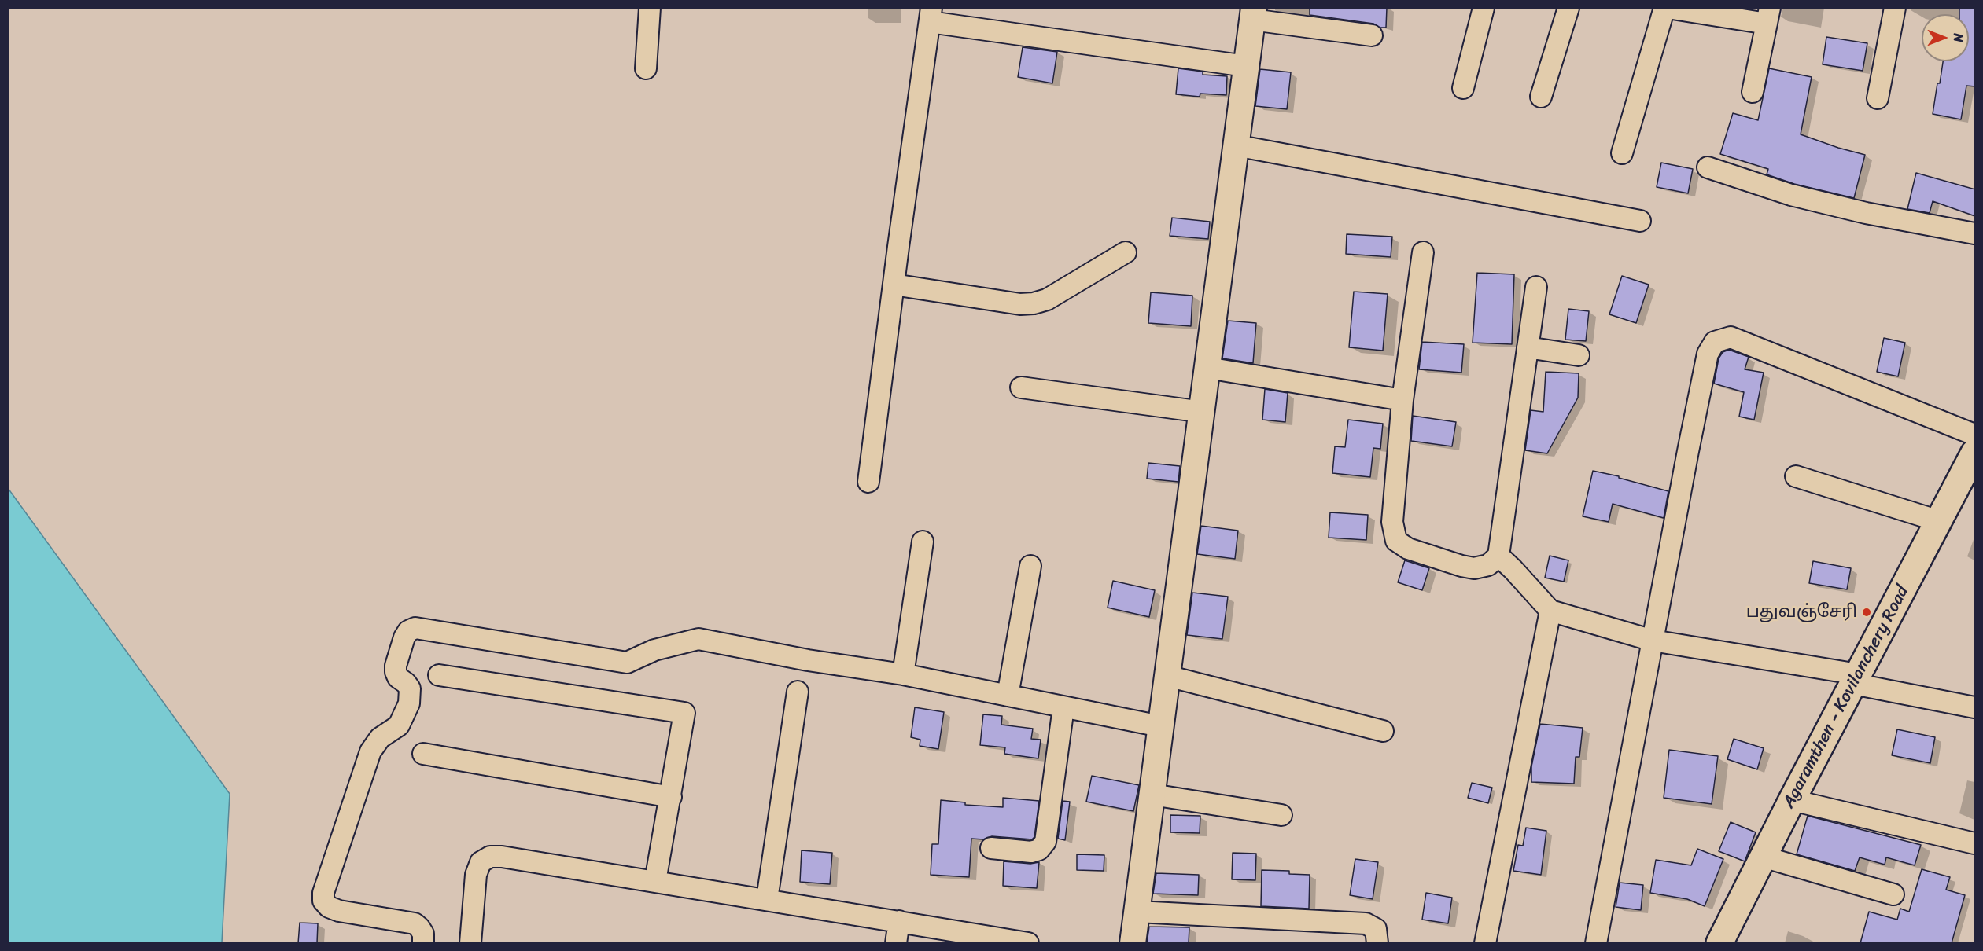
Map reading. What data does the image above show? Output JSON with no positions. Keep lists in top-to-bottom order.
{
  "streets": {
    "main road": ["Agaramthen - Kovilanchery Road"]
  },
  "places": ["பதுவஞ்சேரி"],
  "north": "right"
}
